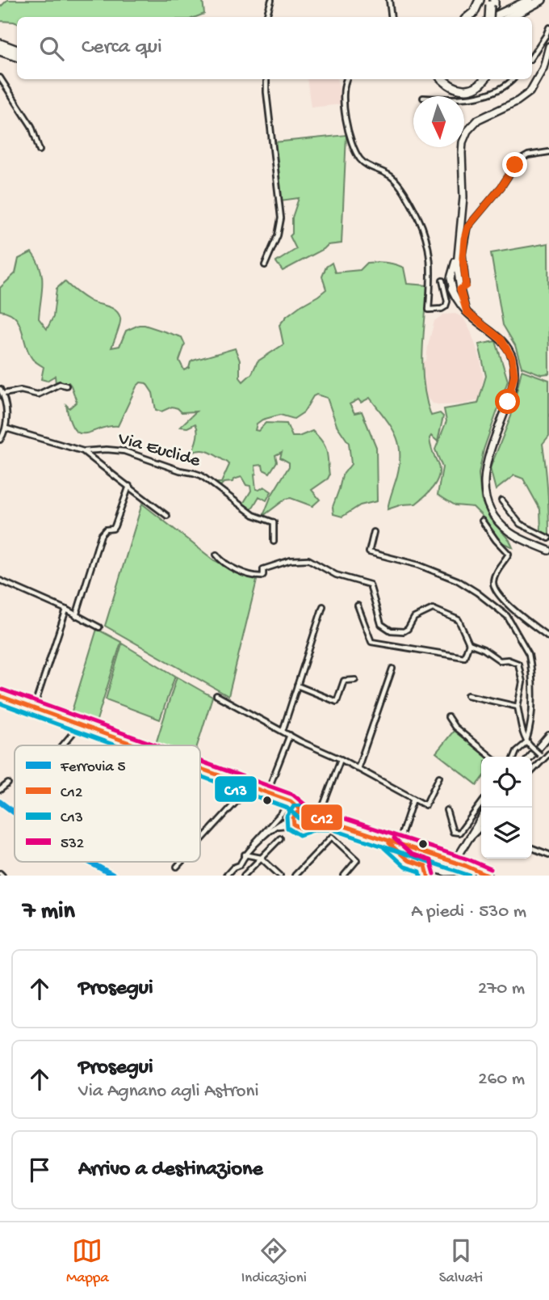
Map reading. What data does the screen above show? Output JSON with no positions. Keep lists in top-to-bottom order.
{
  "streets": {
    "street": ["Via Euclide"]
  },
  "lines": [
    "transit line 532",
    "transit line C12",
    "transit line C13",
    "rail line 5"
  ],
  "legend": [
    "Ferrovia 5",
    "C12",
    "C13",
    "532"
  ],
  "north": "bottom",
  "page": {
    "search": "Cerca qui",
    "heading": ["7 min", "A piedi · 530 m"],
    "list": [
      ["Prosegui", "270 m"],
      ["Prosegui", "Via Agnano agli Astroni", "260 m"],
      "Arrivo a destinazione"
    ],
    "nav": ["Mappa", "Indicazioni", "Salvati"]
  }
}
